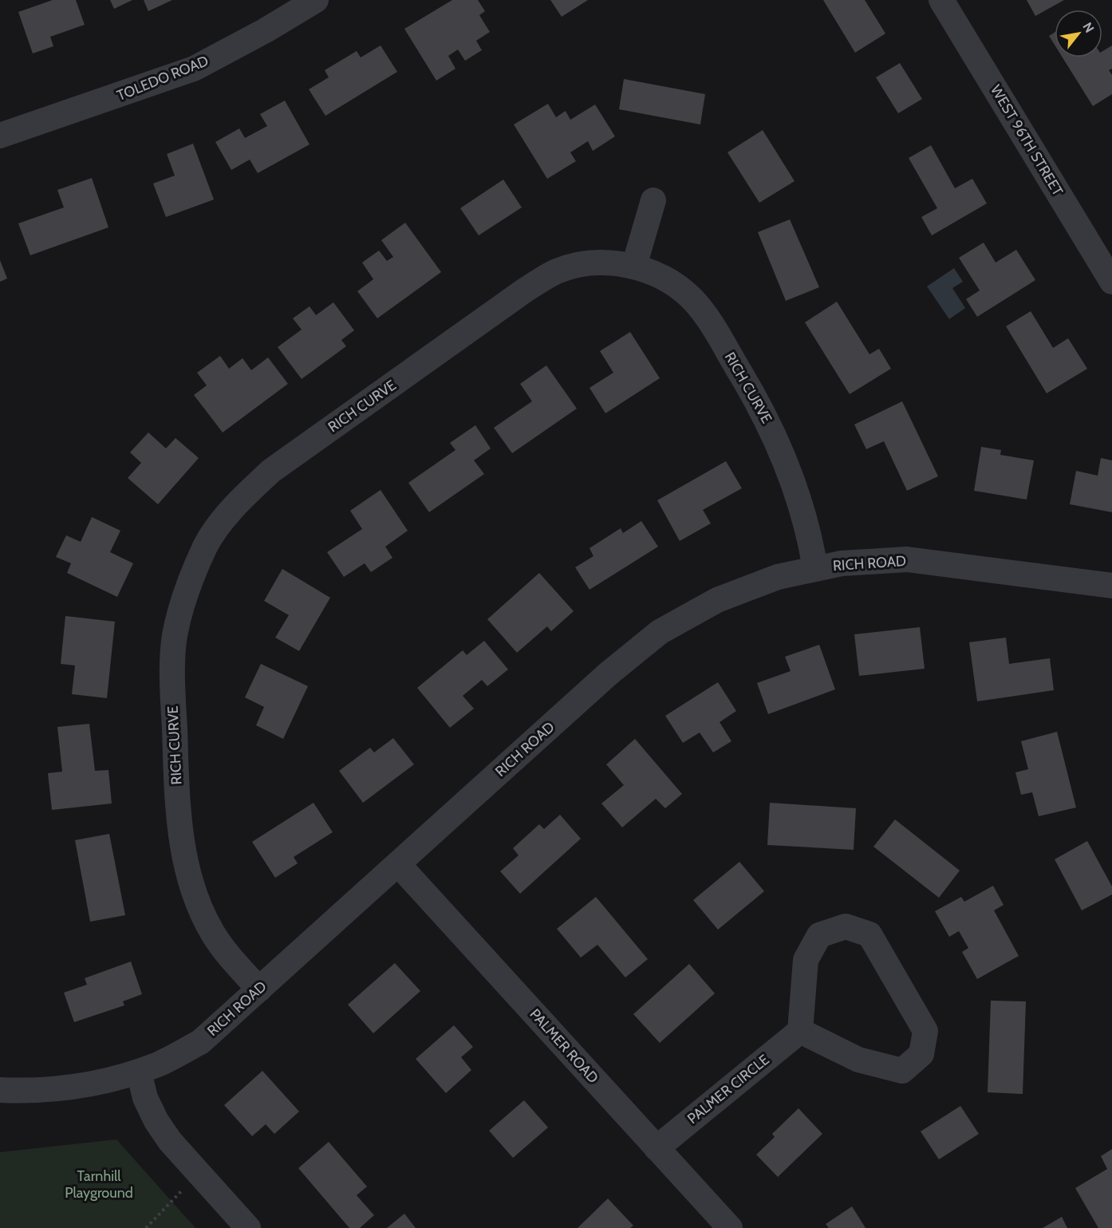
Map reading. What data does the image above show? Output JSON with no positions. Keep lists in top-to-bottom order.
{
  "streets": {
    "street": [
      "TOLEDO ROAD",
      "WEST 96TH STREET",
      "RICH CURVE",
      "RICH ROAD",
      "PALMER ROAD",
      "PALMER CIRCLE"
    ]
  },
  "crossings": [
    ["RICH CURVE", "RICH ROAD"],
    ["RICH ROAD", "PALMER ROAD"],
    ["PALMER ROAD", "PALMER CIRCLE"]
  ],
  "parks": ["Tarnhill Playground"],
  "north": "top right"
}
